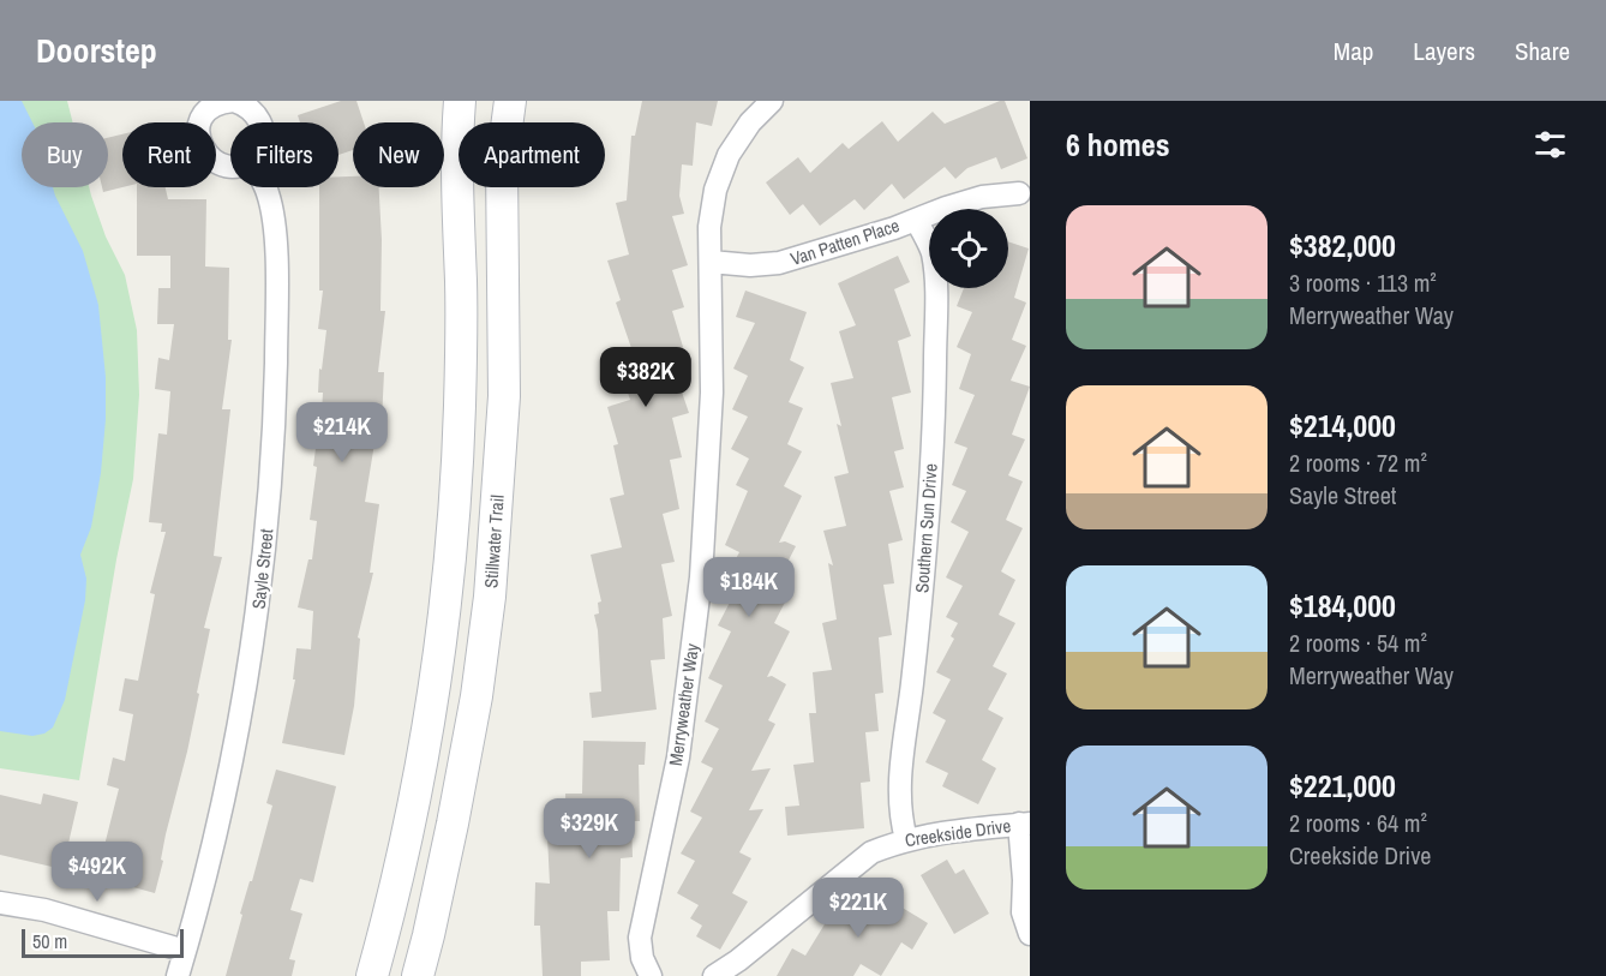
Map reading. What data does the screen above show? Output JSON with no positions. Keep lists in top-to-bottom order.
{
  "streets": {
    "main road": ["Stillwater Trail"],
    "street": [
      "Van Patten Place",
      "Southern Sun Drive",
      "Sayle Street",
      "Merryweather Way",
      "Creekside Drive"
    ]
  },
  "crossings": [
    ["Van Patten Place", "Southern Sun Drive"],
    ["Van Patten Place", "Merryweather Way"],
    ["Southern Sun Drive", "Creekside Drive"]
  ],
  "scale_bar": "50 m",
  "page": {
    "header": "Doorstep",
    "nav": ["Map", "Layers", "Share"],
    "heading": "6 homes",
    "chip": [
      "Buy",
      "Rent",
      "Filters",
      "New",
      "Apartment"
    ],
    "list": [
      {
        "name": "$382,000",
        "note": "3 rooms · 113 m² · Merryweather Way"
      },
      {
        "name": "$214,000",
        "note": "2 rooms · 72 m² · Sayle Street"
      },
      {
        "name": "$184,000",
        "note": "2 rooms · 54 m² · Merryweather Way"
      },
      {
        "name": "$221,000",
        "note": "2 rooms · 64 m² · Creekside Drive"
      }
    ],
    "price": [
      "$382K",
      "$214K",
      "$184K",
      "$329K",
      "$492K",
      "$221K"
    ],
    "scale": "50 m"
  }
}
